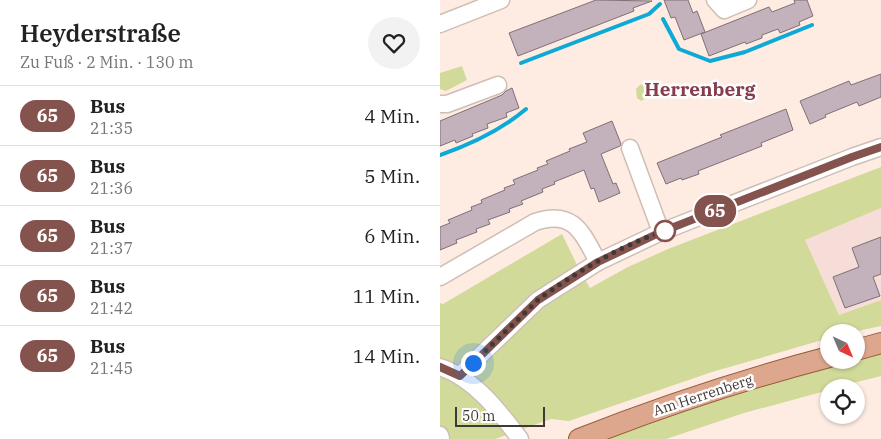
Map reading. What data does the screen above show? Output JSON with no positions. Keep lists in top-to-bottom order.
{
  "streets": {
    "main road": ["Am Herrenberg"]
  },
  "districts": ["Herrenberg"],
  "lines": ["bus line 65"],
  "scale_bar": "50 m",
  "north": "bottom right",
  "page": {
    "heading": ["Heyderstraße", "Zu Fuß · 2 Min. · 130 m"],
    "on_map": "65",
    "list": [
      {
        "mark": "65",
        "name": "Bus",
        "note": "21:35",
        "value": "4 Min."
      },
      {
        "mark": "65",
        "name": "Bus",
        "note": "21:36",
        "value": "5 Min."
      },
      {
        "mark": "65",
        "name": "Bus",
        "note": "21:37",
        "value": "6 Min."
      },
      {
        "mark": "65",
        "name": "Bus",
        "note": "21:42",
        "value": "11 Min."
      },
      {
        "mark": "65",
        "name": "Bus",
        "note": "21:45",
        "value": "14 Min."
      }
    ],
    "scale": "50 m"
  }
}
